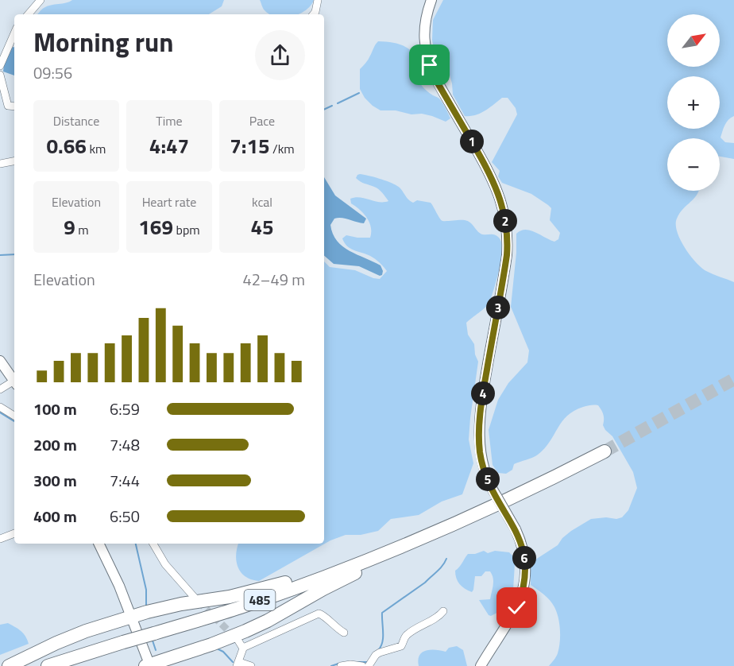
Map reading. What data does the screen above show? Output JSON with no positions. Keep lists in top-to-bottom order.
{
  "streets": {
    "highway": ["485"]
  },
  "north": "top right",
  "page": {
    "map_buttons": ["+", "−"],
    "heading": ["Morning run", "09:56"],
    "stats": [
      ["Distance", "0.66 km"],
      ["Time", "4:47"],
      ["Pace", "7:15 /km"],
      ["Elevation", "9 m"],
      ["Heart rate", "169 bpm"],
      ["kcal", "45"]
    ],
    "pins": [
      "1",
      "2",
      "3",
      "4",
      "5",
      "6"
    ],
    "chart": ["Elevation", "42–49 m"],
    "list": [
      {
        "name": "100 m",
        "note": "6:59"
      },
      {
        "name": "200 m",
        "note": "7:48"
      },
      {
        "name": "300 m",
        "note": "7:44"
      },
      {
        "name": "400 m",
        "note": "6:50"
      }
    ]
  }
}
